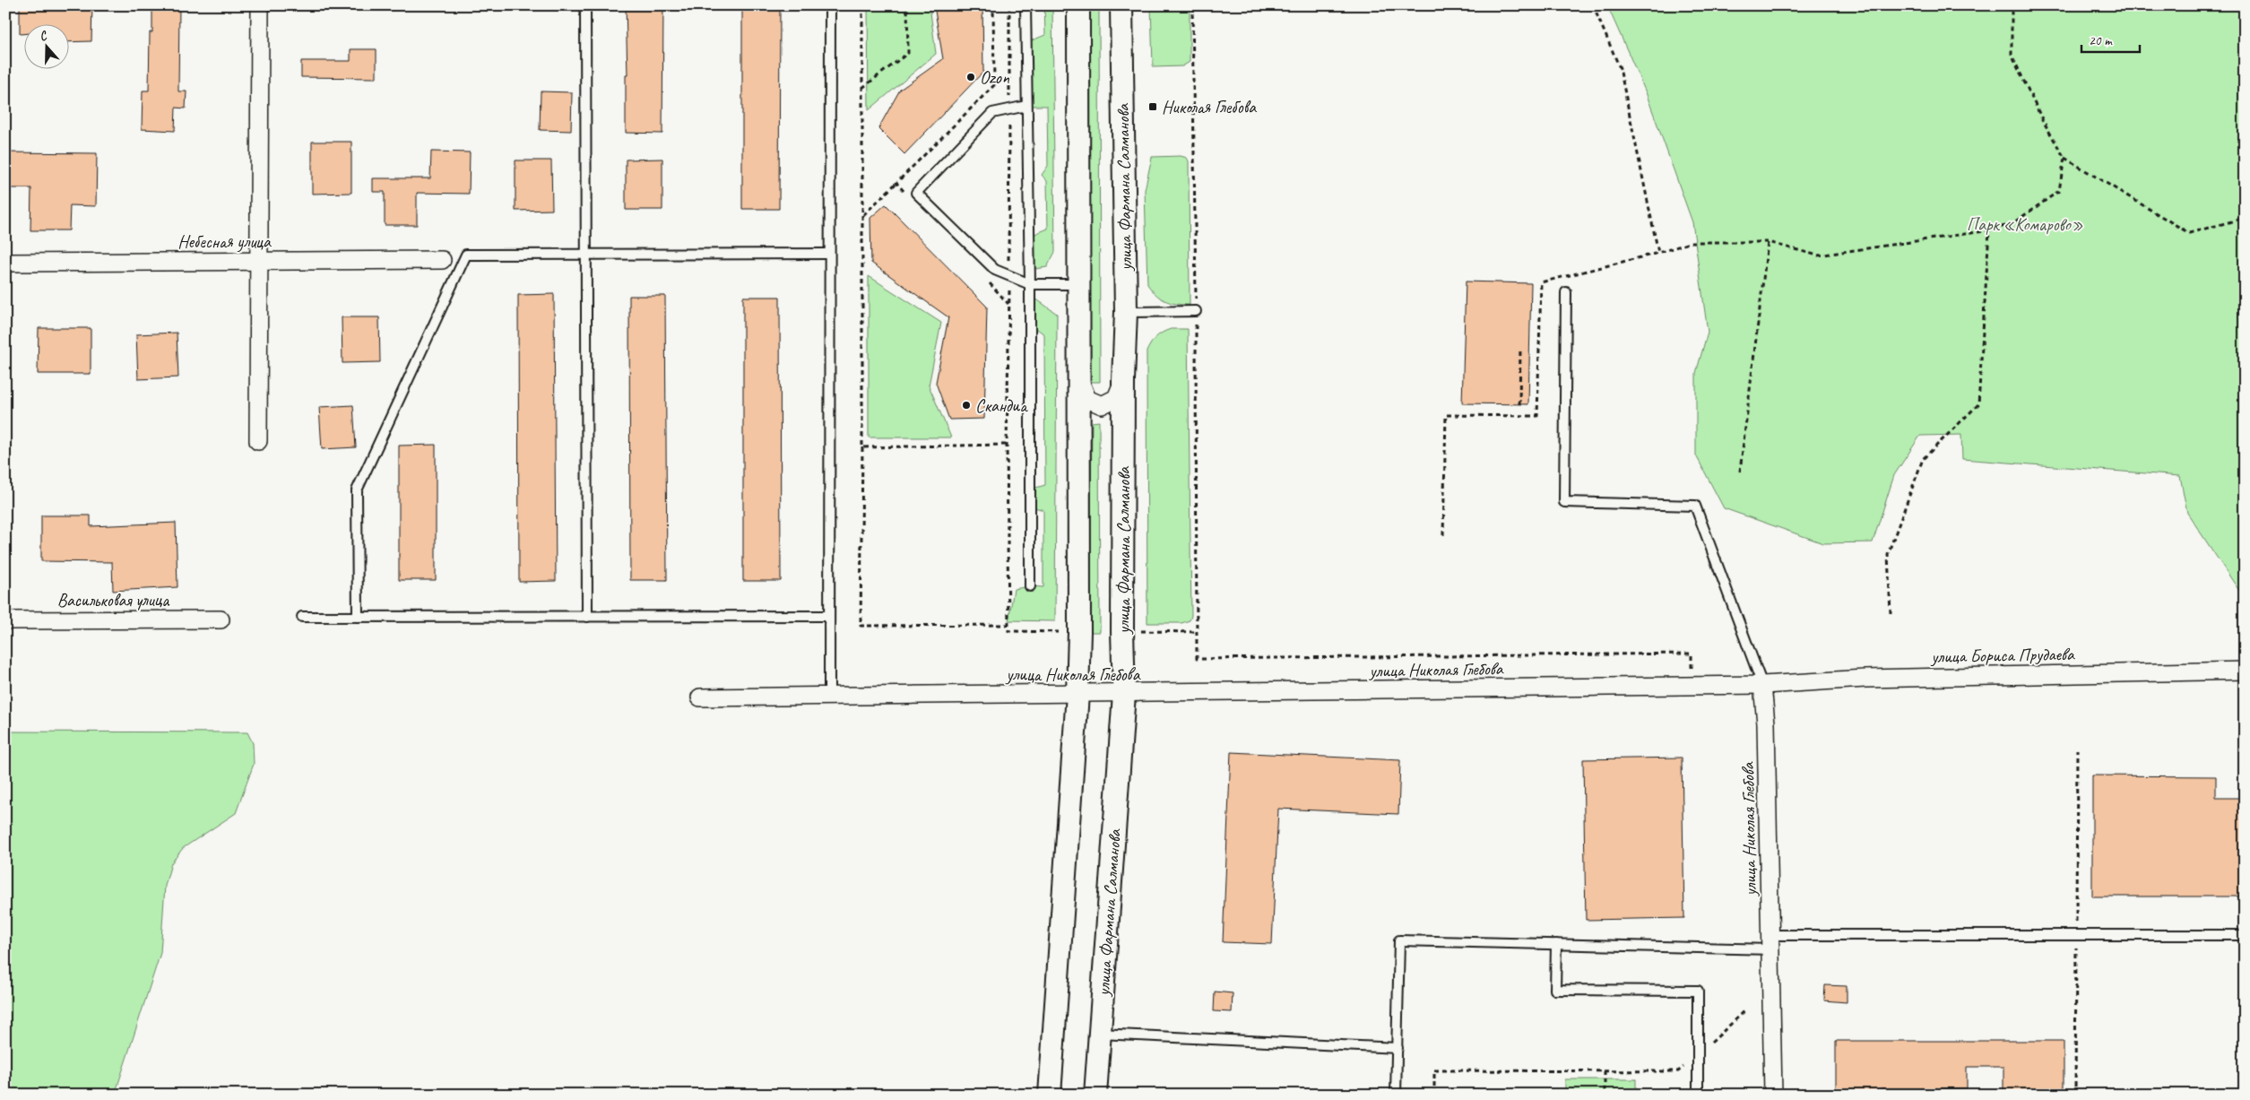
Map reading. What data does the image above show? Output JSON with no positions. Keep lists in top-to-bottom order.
{
  "streets": {
    "street": [
      "улица Фармана Салманова",
      "Небесная улица",
      "Васильковая улица",
      "улица Бориса Прудаева",
      "улица Николая Глебова"
    ]
  },
  "crossings": [
    ["улица Фармана Салманова", "улица Николая Глебова"],
    ["улица Бориса Прудаева", "улица Николая Глебова"]
  ],
  "parks": ["Парк «Комарово»"],
  "places": {
    "other": ["Ozon", "Скандиа"],
    "transit": ["Николая Глебова"]
  },
  "scale_bar": "20 m",
  "north": "top"
}
